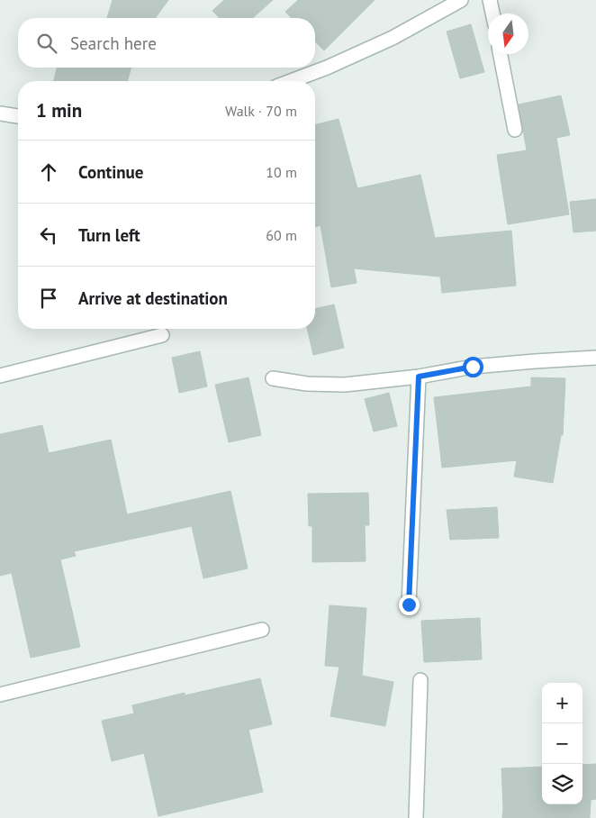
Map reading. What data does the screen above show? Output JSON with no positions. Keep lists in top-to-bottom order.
{
  "north": "bottom",
  "page": {
    "search": "Search here",
    "heading": ["1 min", "Walk · 70 m"],
    "list": [
      ["Continue", "10 m"],
      ["Turn left", "60 m"],
      "Arrive at destination"
    ],
    "map_buttons": ["+", "−"]
  }
}
